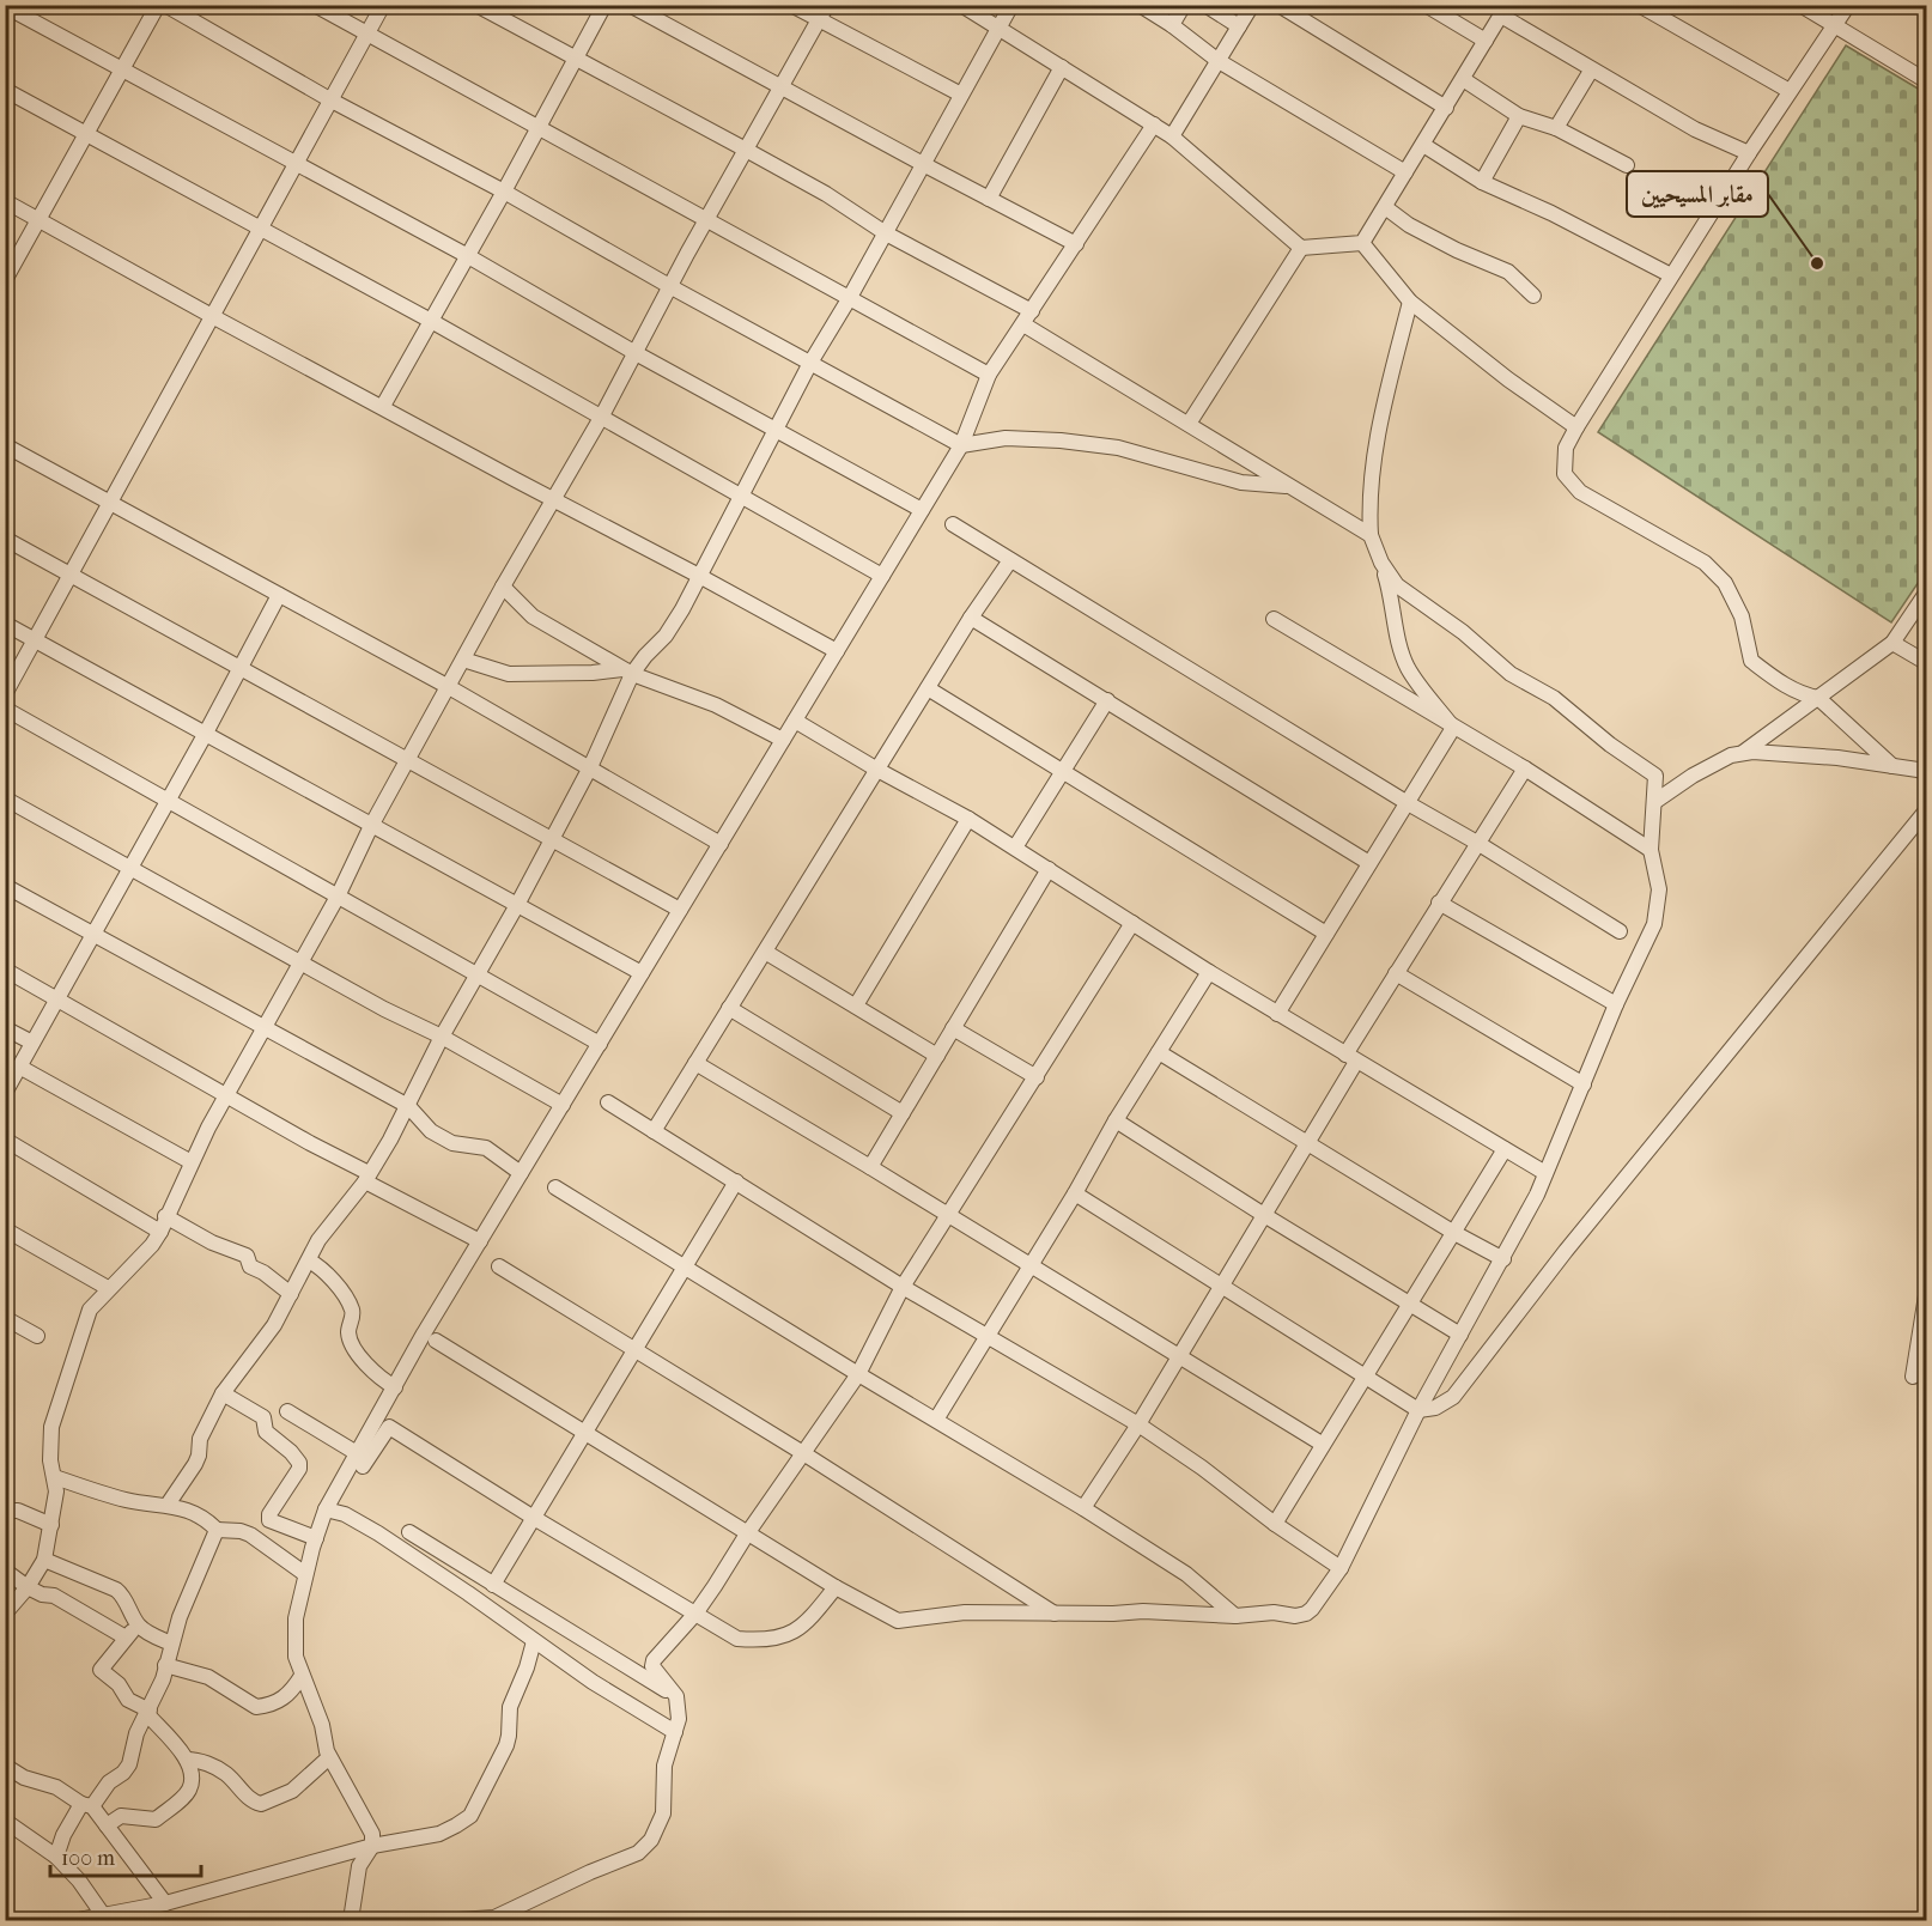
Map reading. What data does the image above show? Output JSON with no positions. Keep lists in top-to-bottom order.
{
  "places": ["مقابر المسيحيين"],
  "scale_bar": "100 m"
}
